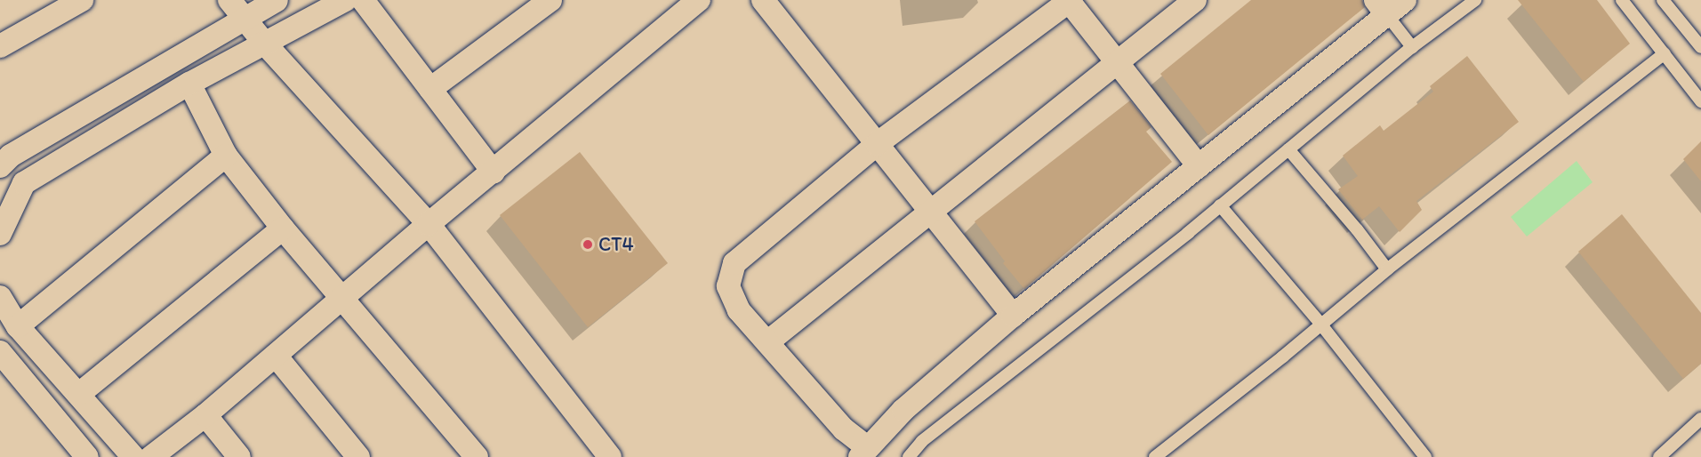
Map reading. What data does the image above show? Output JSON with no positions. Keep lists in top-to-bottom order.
{
  "places": ["CT4"]
}
